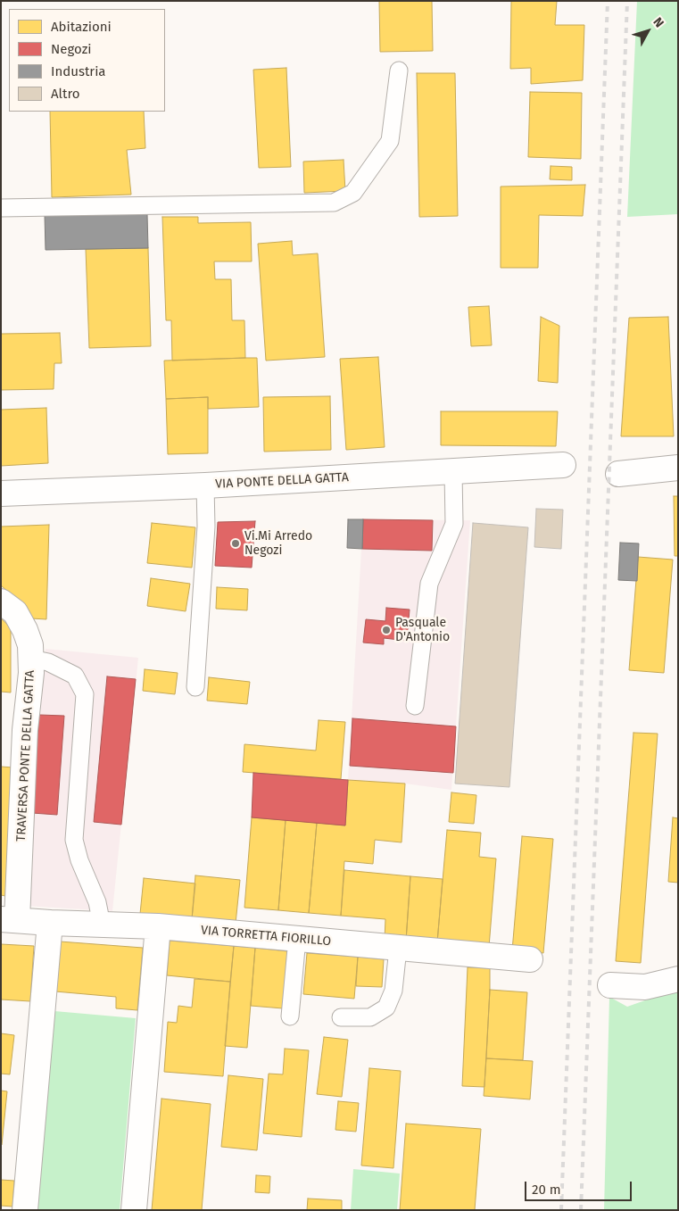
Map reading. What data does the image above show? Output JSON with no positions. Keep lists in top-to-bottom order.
{
  "streets": {
    "street": ["VIA PONTE DELLA GATTA", "TRAVERSA PONTE DELLA GATTA", "VIA TORRETTA FIORILLO"]
  },
  "crossings": [
    ["TRAVERSA PONTE DELLA GATTA", "VIA TORRETTA FIORILLO"]
  ],
  "places": ["Vi.Mi Arredo Negozi", "Pasquale D'Antonio"],
  "legend": [
    "Abitazioni",
    "Negozi",
    "Industria",
    "Altro"
  ],
  "scale_bar": "20 m",
  "north": "top right"
}
